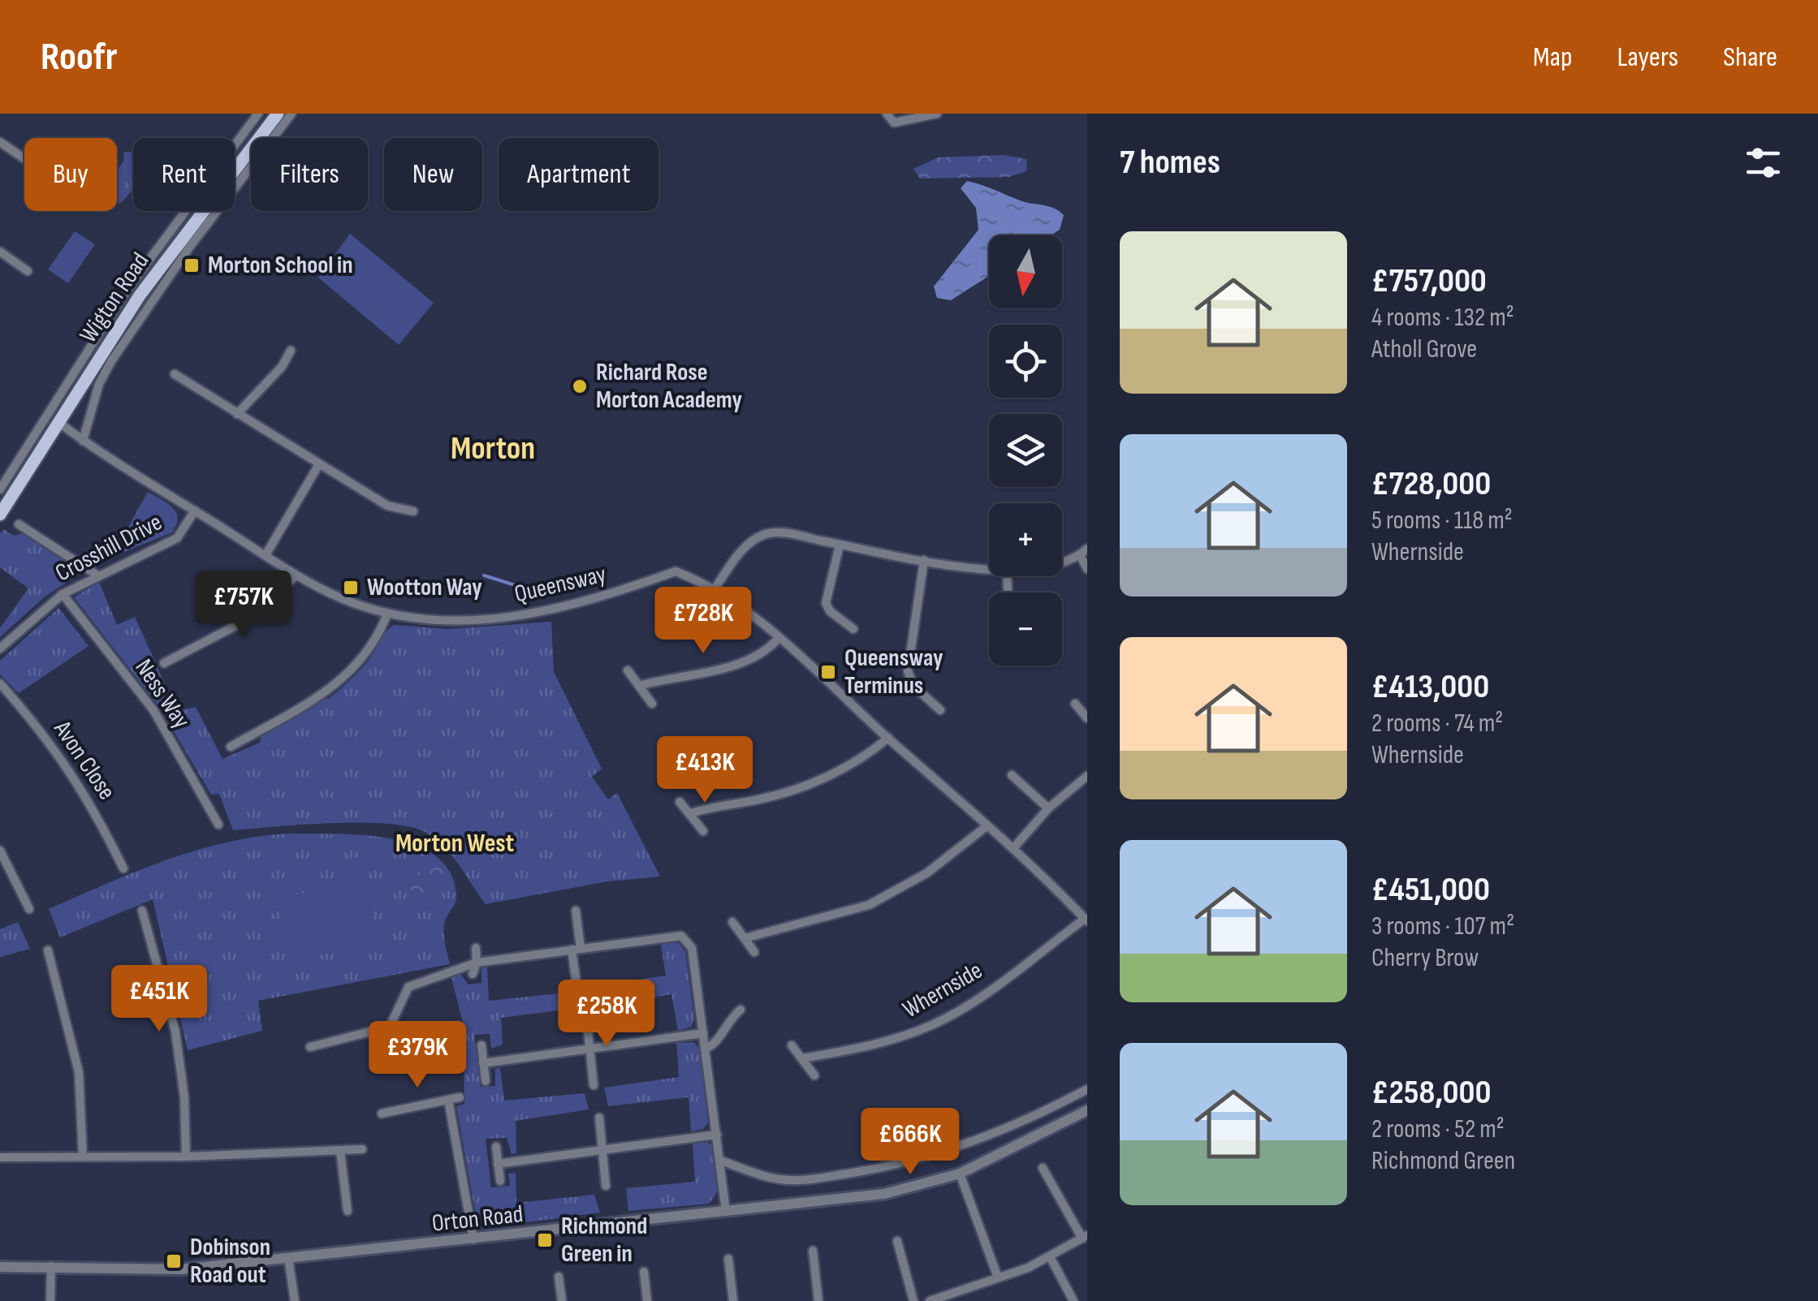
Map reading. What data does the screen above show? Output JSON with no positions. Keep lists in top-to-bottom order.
{
  "streets": {
    "main road": ["Wigton Road"],
    "street": [
      "Crosshill Drive",
      "Queensway",
      "Ness Way",
      "Avon Close",
      "Whernside",
      "Orton Road"
    ]
  },
  "crossings": [
    ["Wigton Road", "Queensway"],
    ["Crosshill Drive", "Queensway"],
    ["Crosshill Drive", "Ness Way"],
    ["Queensway", "Whernside"]
  ],
  "districts": ["Morton", "Morton West"],
  "places": {
    "transit": [
      "Morton School in",
      "Wootton Way",
      "Queensway Terminus",
      "Richmond Green in",
      "Dobinson Road out"
    ],
    "other": ["Richard Rose Morton Academy"]
  },
  "north": "bottom",
  "page": {
    "header": "Roofr",
    "nav": ["Map", "Layers", "Share"],
    "heading": "7 homes",
    "chip": [
      "Buy",
      "Rent",
      "Filters",
      "New",
      "Apartment"
    ],
    "list": [
      {
        "name": "£757,000",
        "note": "4 rooms · 132 m² · Atholl Grove"
      },
      {
        "name": "£728,000",
        "note": "5 rooms · 118 m² · Whernside"
      },
      {
        "name": "£413,000",
        "note": "2 rooms · 74 m² · Whernside"
      },
      {
        "name": "£451,000",
        "note": "3 rooms · 107 m² · Cherry Brow"
      },
      {
        "name": "£258,000",
        "note": "2 rooms · 52 m² · Richmond Green"
      }
    ],
    "map_buttons": ["+", "−"],
    "price": [
      "£757K",
      "£728K",
      "£413K",
      "£451K",
      "£258K",
      "£379K",
      "£666K"
    ]
  }
}
